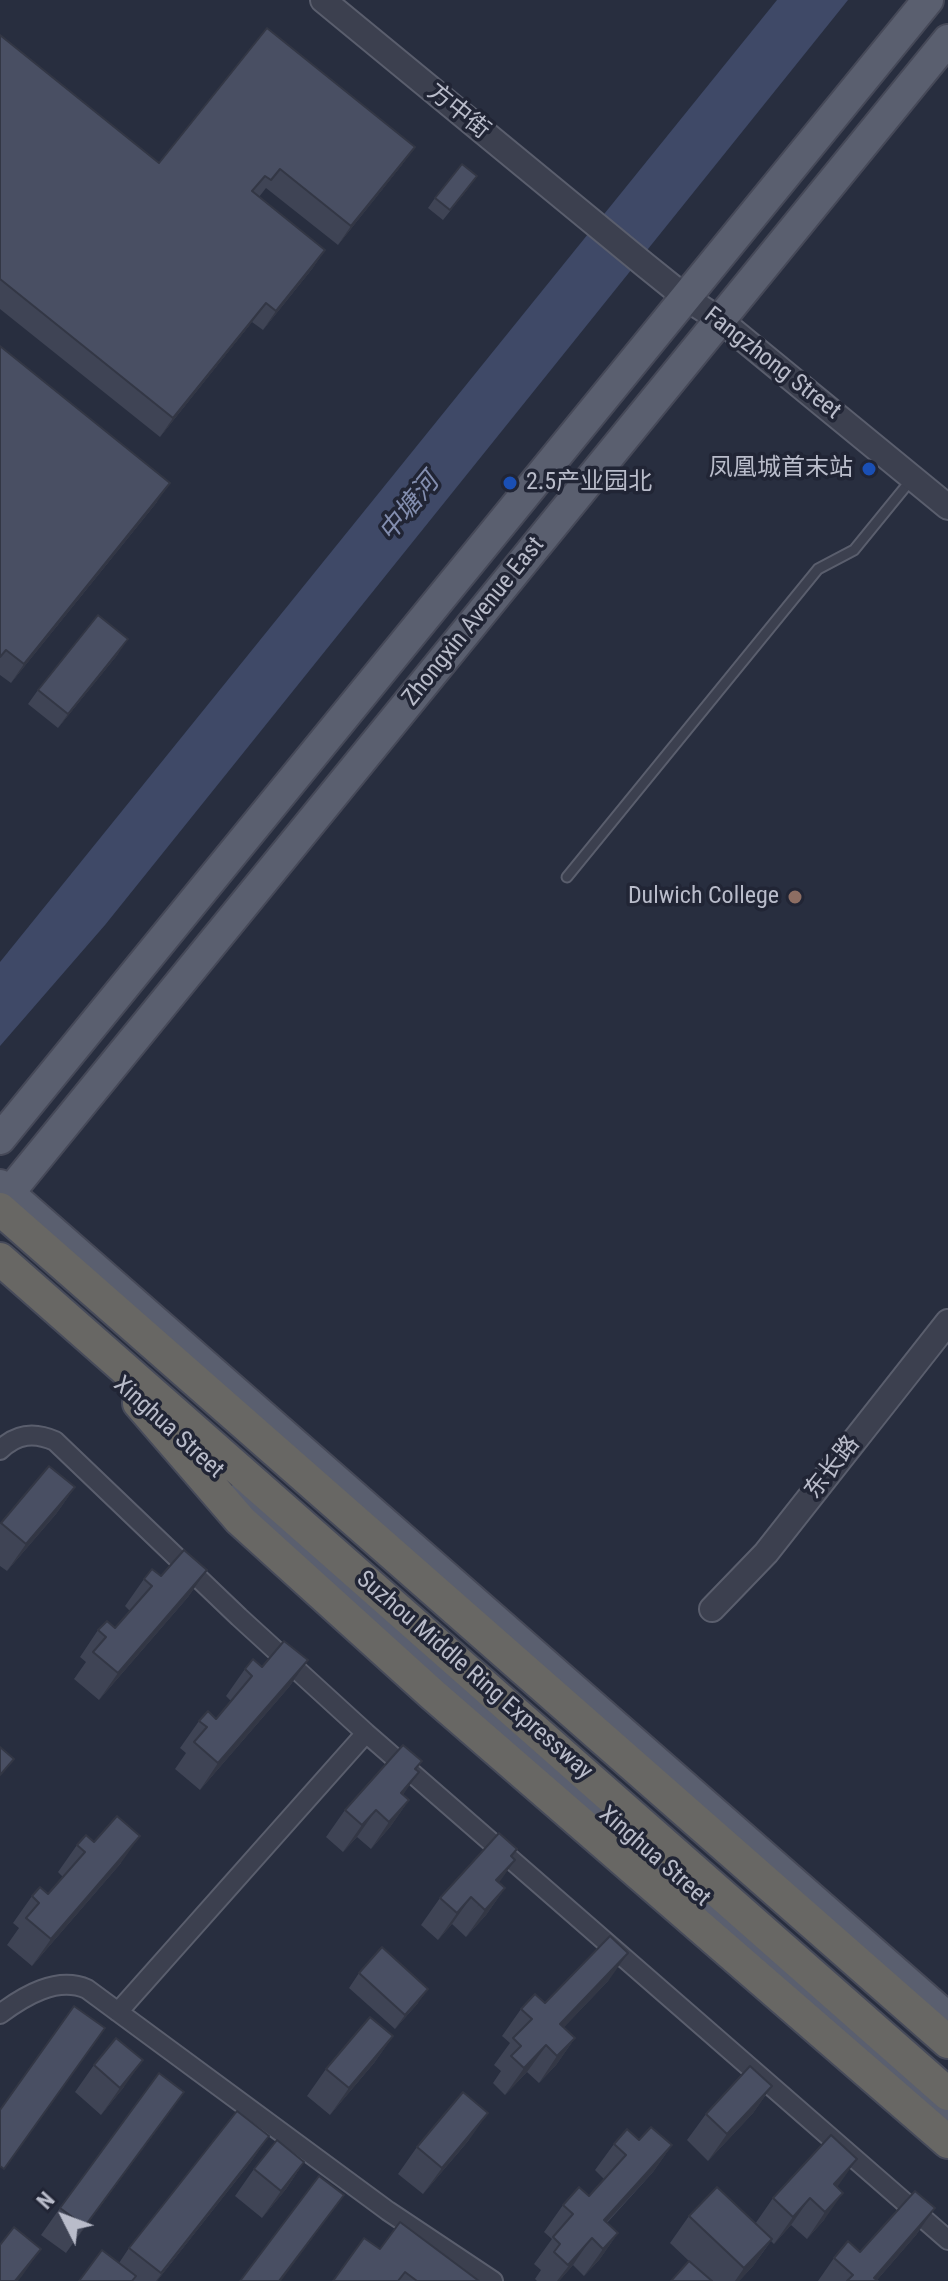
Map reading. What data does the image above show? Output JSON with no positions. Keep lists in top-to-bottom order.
{
  "streets": {
    "highway": ["Suzhou Middle Ring Expressway"],
    "main road": ["Zhongxin Avenue East", "Xinghua Street"],
    "street": ["方中街", "Fangzhong Street", "东长路"]
  },
  "crossings": [
    ["方中街", "Fangzhong Street"],
    ["Fangzhong Street", "Zhongxin Avenue East"],
    ["Zhongxin Avenue East", "Suzhou Middle Ring Expressway"]
  ],
  "water": ["中塘河"],
  "places": ["凤凰城首末站", "2.5产业园北", "Dulwich College"],
  "north": "top left"
}
